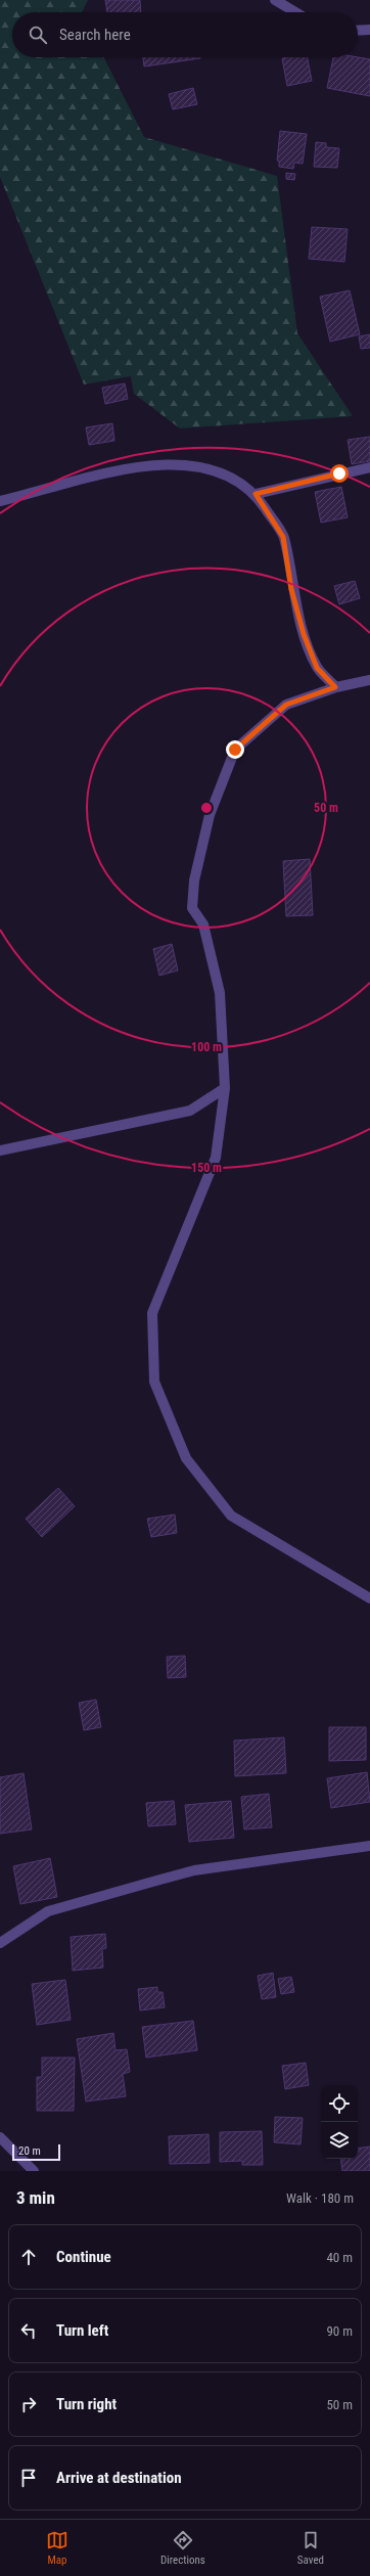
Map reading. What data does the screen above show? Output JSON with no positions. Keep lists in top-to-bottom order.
{
  "scale_bar": "20 m",
  "page": {
    "search": "Search here",
    "scale": "20 m",
    "heading": ["3 min", "Walk · 180 m"],
    "list": [
      ["Continue", "40 m"],
      ["Turn left", "90 m"],
      ["Turn right", "50 m"],
      "Arrive at destination"
    ],
    "nav": ["Map", "Directions", "Saved"]
  },
  "rings": ["50 m", "100 m", "150 m"]
}
